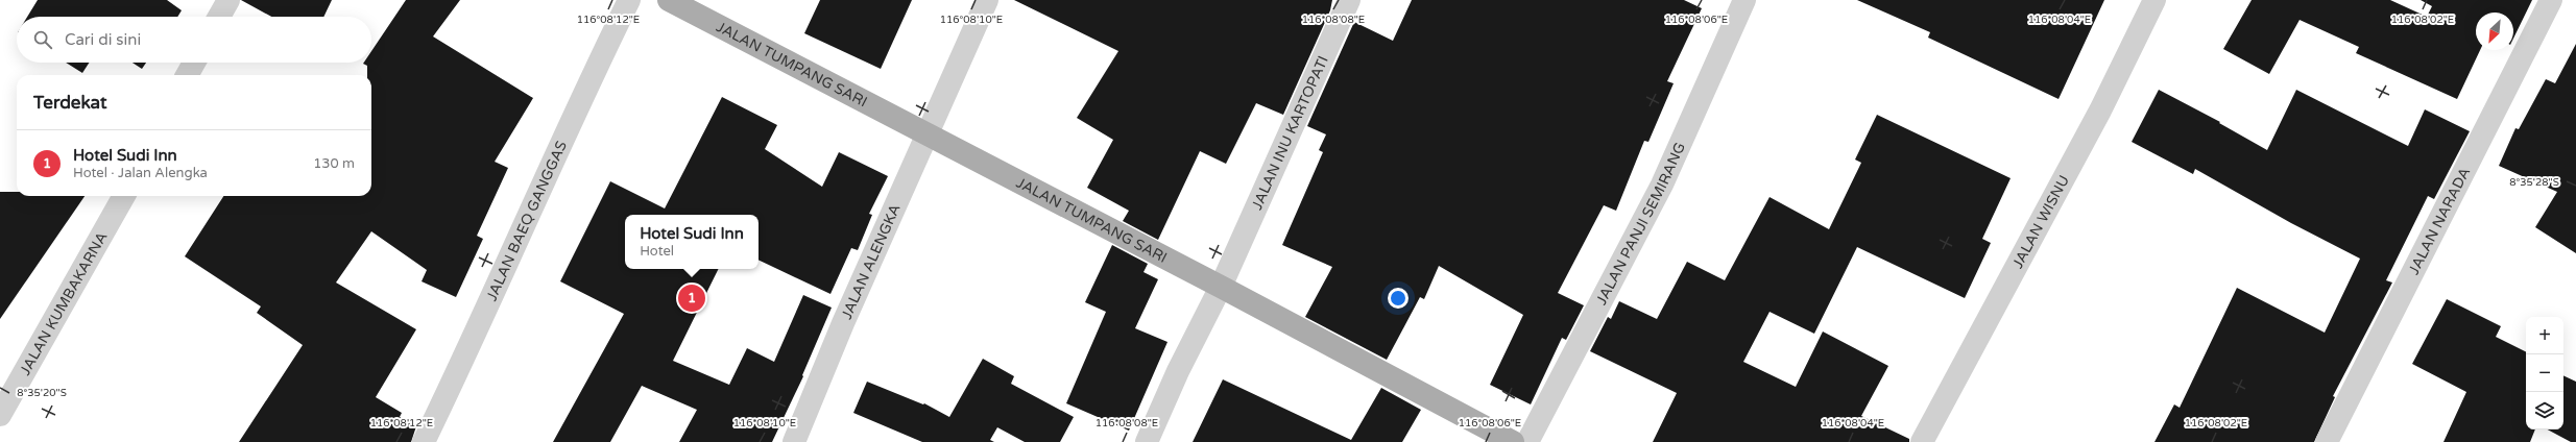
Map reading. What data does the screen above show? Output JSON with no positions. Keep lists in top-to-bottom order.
{
  "streets": {
    "main road": ["JALAN TUMPANG SARI"],
    "street": [
      "JALAN INU KARTOPATI",
      "JALAN BAEQ GANGGAS",
      "JALAN NARADA",
      "JALAN WISNU",
      "JALAN PANJI SEMIRANG",
      "JALAN ALENGKA",
      "JALAN KUMBAKARNA"
    ]
  },
  "crossings": [
    ["JALAN TUMPANG SARI", "JALAN INU KARTOPATI"],
    ["JALAN TUMPANG SARI", "JALAN ALENGKA"]
  ],
  "north": "bottom left",
  "page": {
    "search": "Cari di sini",
    "heading": "Terdekat",
    "list": [
      {
        "mark": "1",
        "name": "Hotel Sudi Inn",
        "note": "Hotel · Jalan Alengka",
        "value": "130 m"
      }
    ],
    "popup": ["Hotel Sudi Inn", "Hotel"],
    "pins": "1",
    "map_buttons": ["+", "−"]
  },
  "coordinates": [
    "116°08'12\"E",
    "116°08'10\"E",
    "116°08'08\"E",
    "116°08'06\"E",
    "116°08'04\"E",
    "116°08'02\"E",
    "8°35'28\"S",
    "8°35'20\"S"
  ]
}
